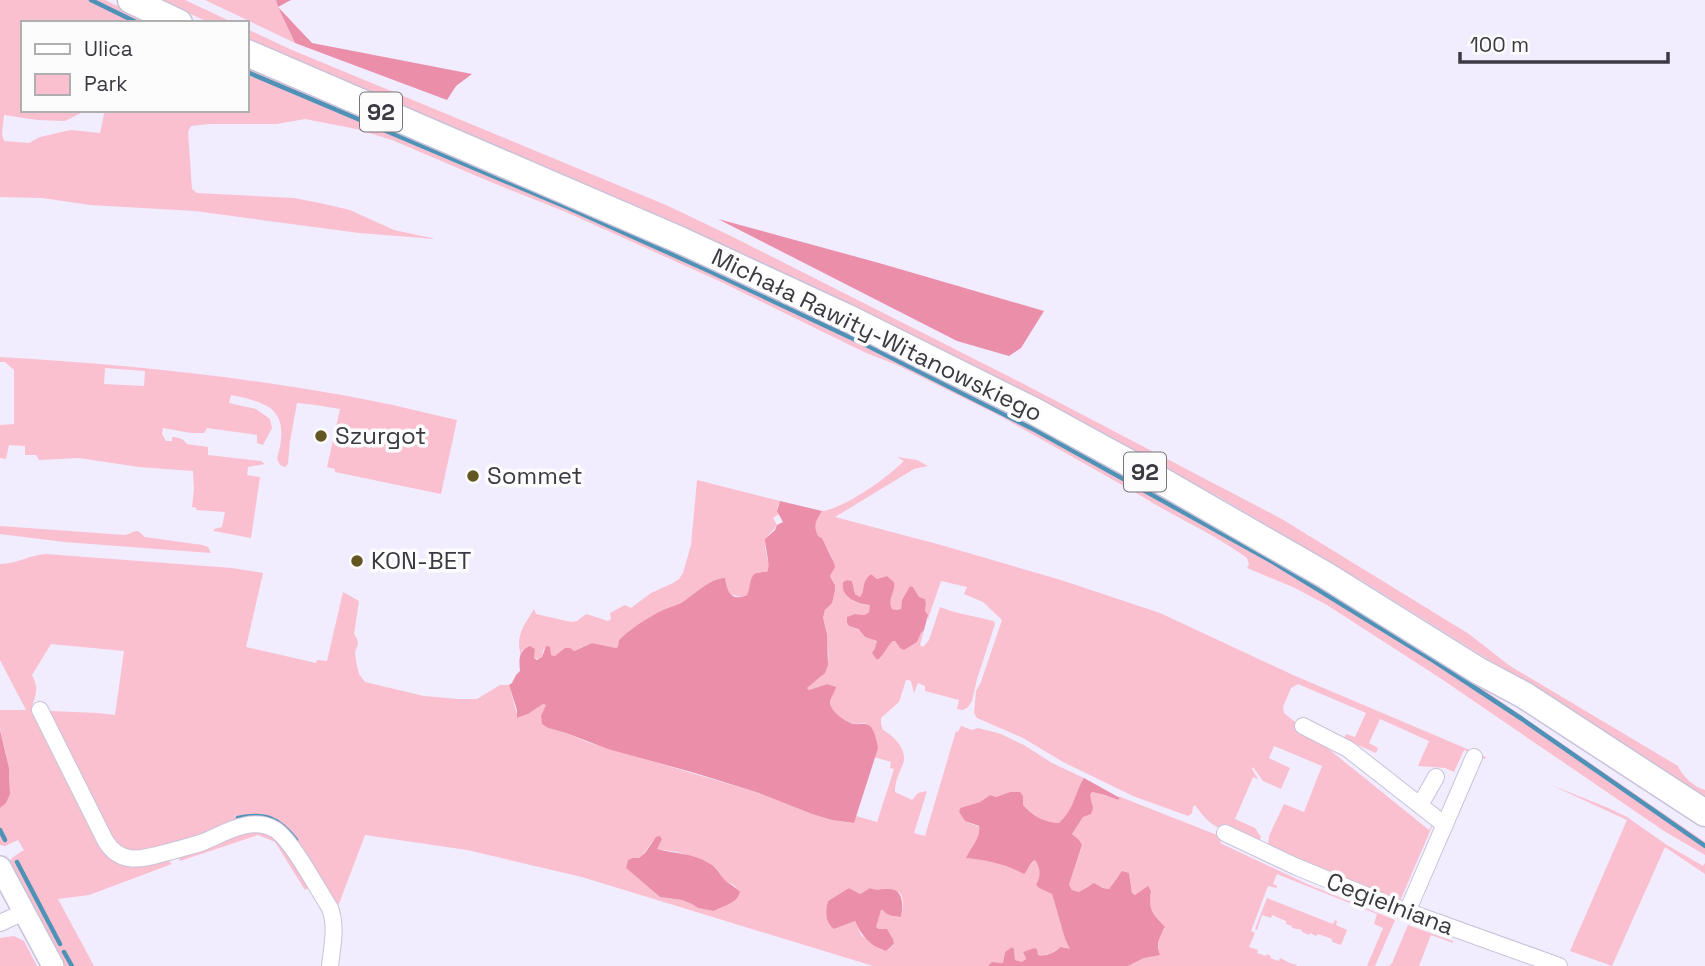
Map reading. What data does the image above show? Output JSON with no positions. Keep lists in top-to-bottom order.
{
  "streets": {
    "main road": ["92", "Michała Rawity-Witanowskiego"],
    "street": ["Cegielniana"]
  },
  "places": ["Szurgot", "Sommet", "KON-BET"],
  "legend": ["Ulica", "Park"],
  "scale_bar": "100 m"
}
